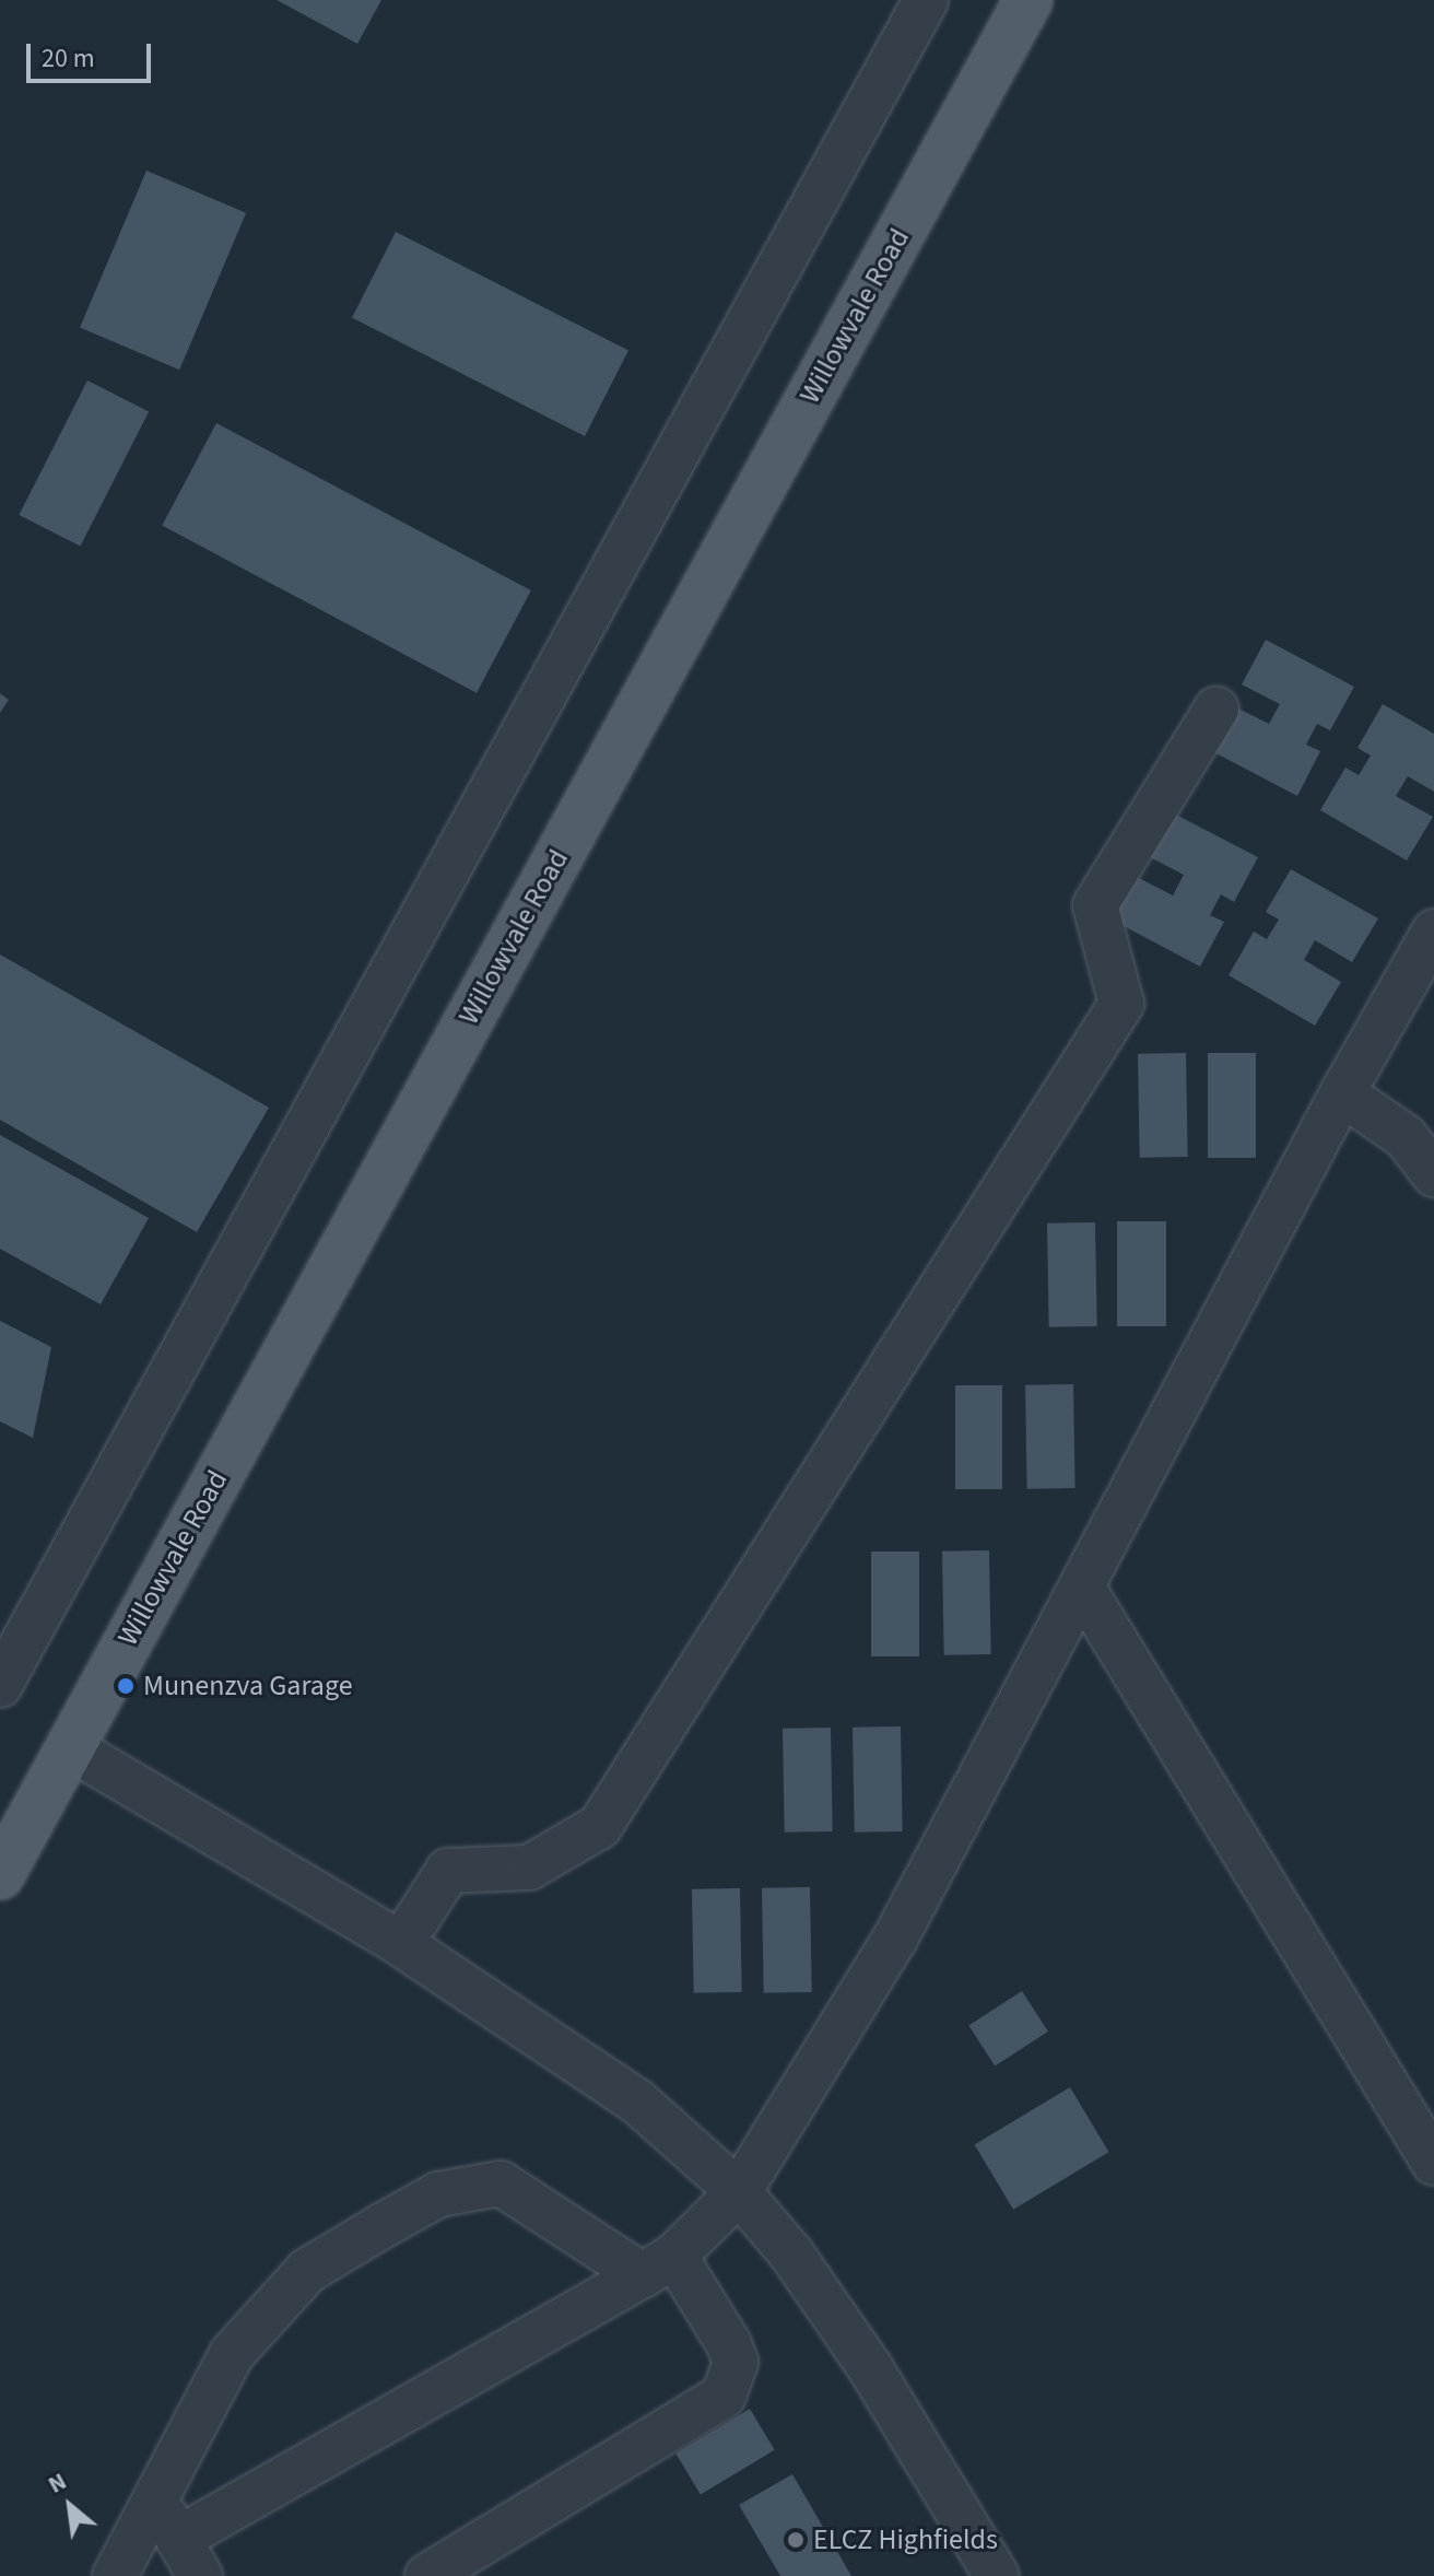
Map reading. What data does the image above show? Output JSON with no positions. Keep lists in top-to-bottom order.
{
  "streets": {
    "main road": ["Willowvale Road"]
  },
  "places": ["Munenzva Garage", "ELCZ Highfields"],
  "scale_bar": "20 m",
  "north": "top left"
}
